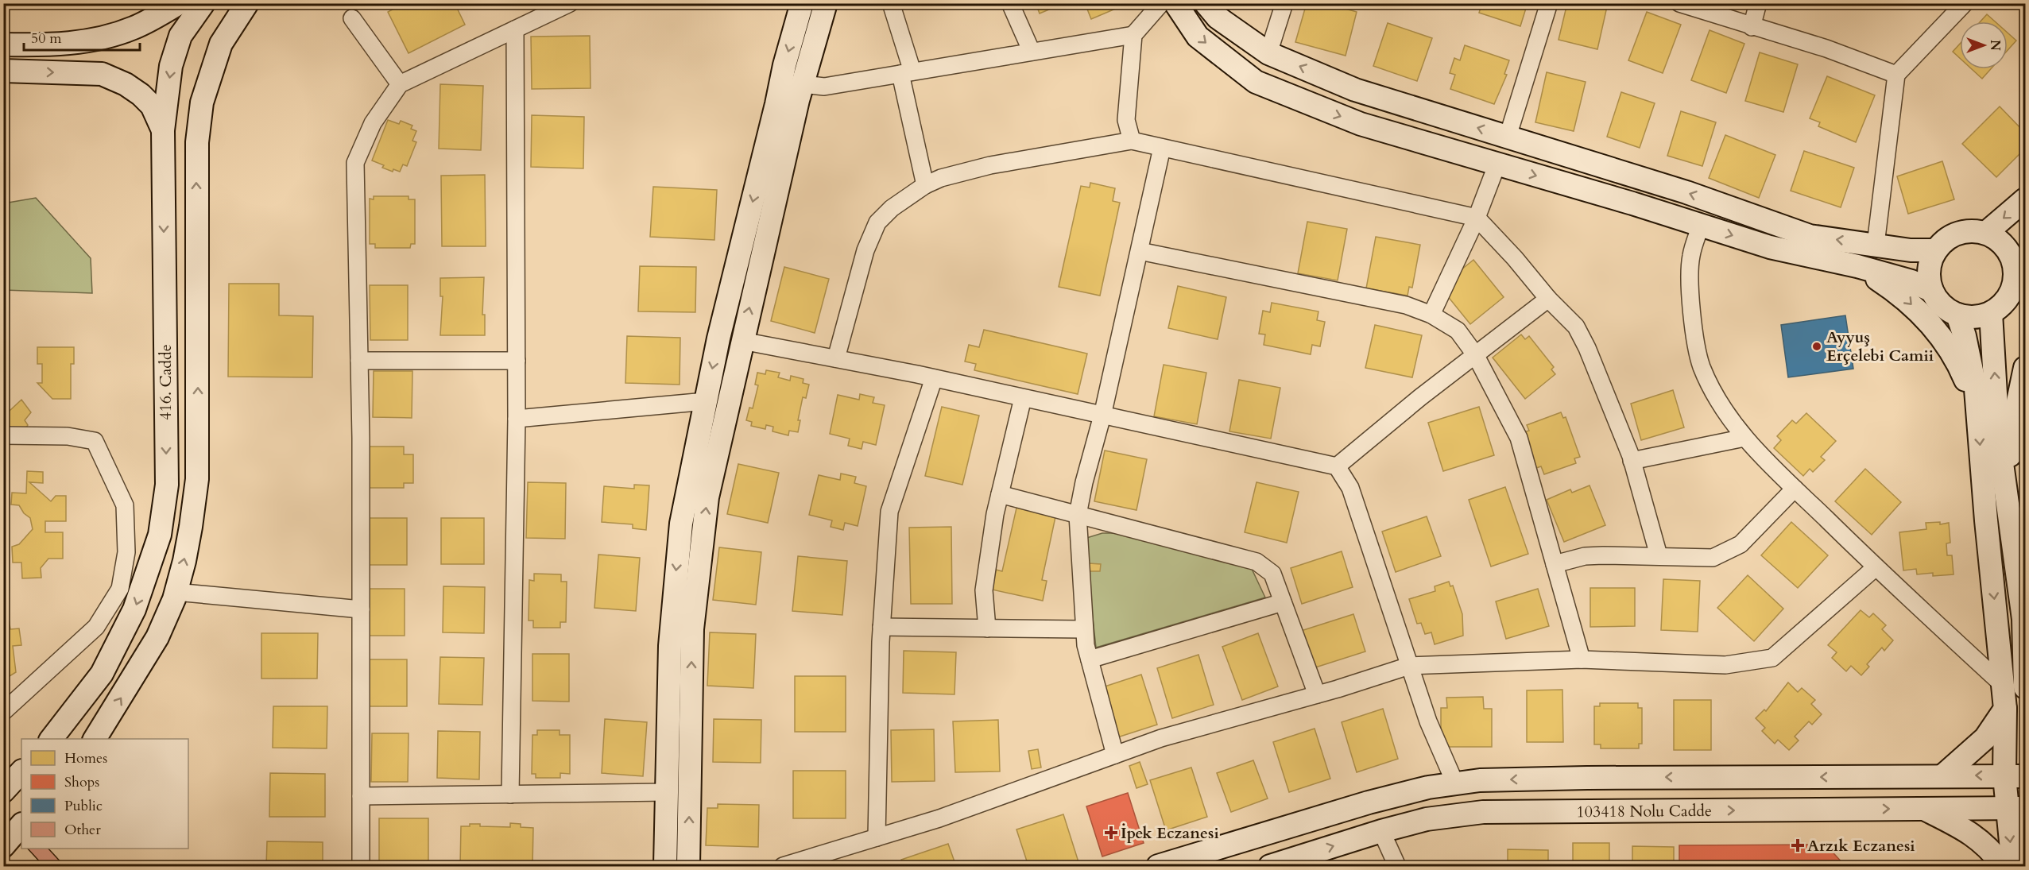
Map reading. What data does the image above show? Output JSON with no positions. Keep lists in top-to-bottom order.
{
  "streets": {
    "main road": ["416. Cadde", "103418 Nolu Cadde"]
  },
  "places": {
    "other": ["Ayyuş Erçelebi Camii"],
    "health": ["İpek Eczanesi", "Arzık Eczanesi"]
  },
  "legend": [
    "Homes",
    "Shops",
    "Public",
    "Other"
  ],
  "scale_bar": "50 m",
  "north": "right"
}
